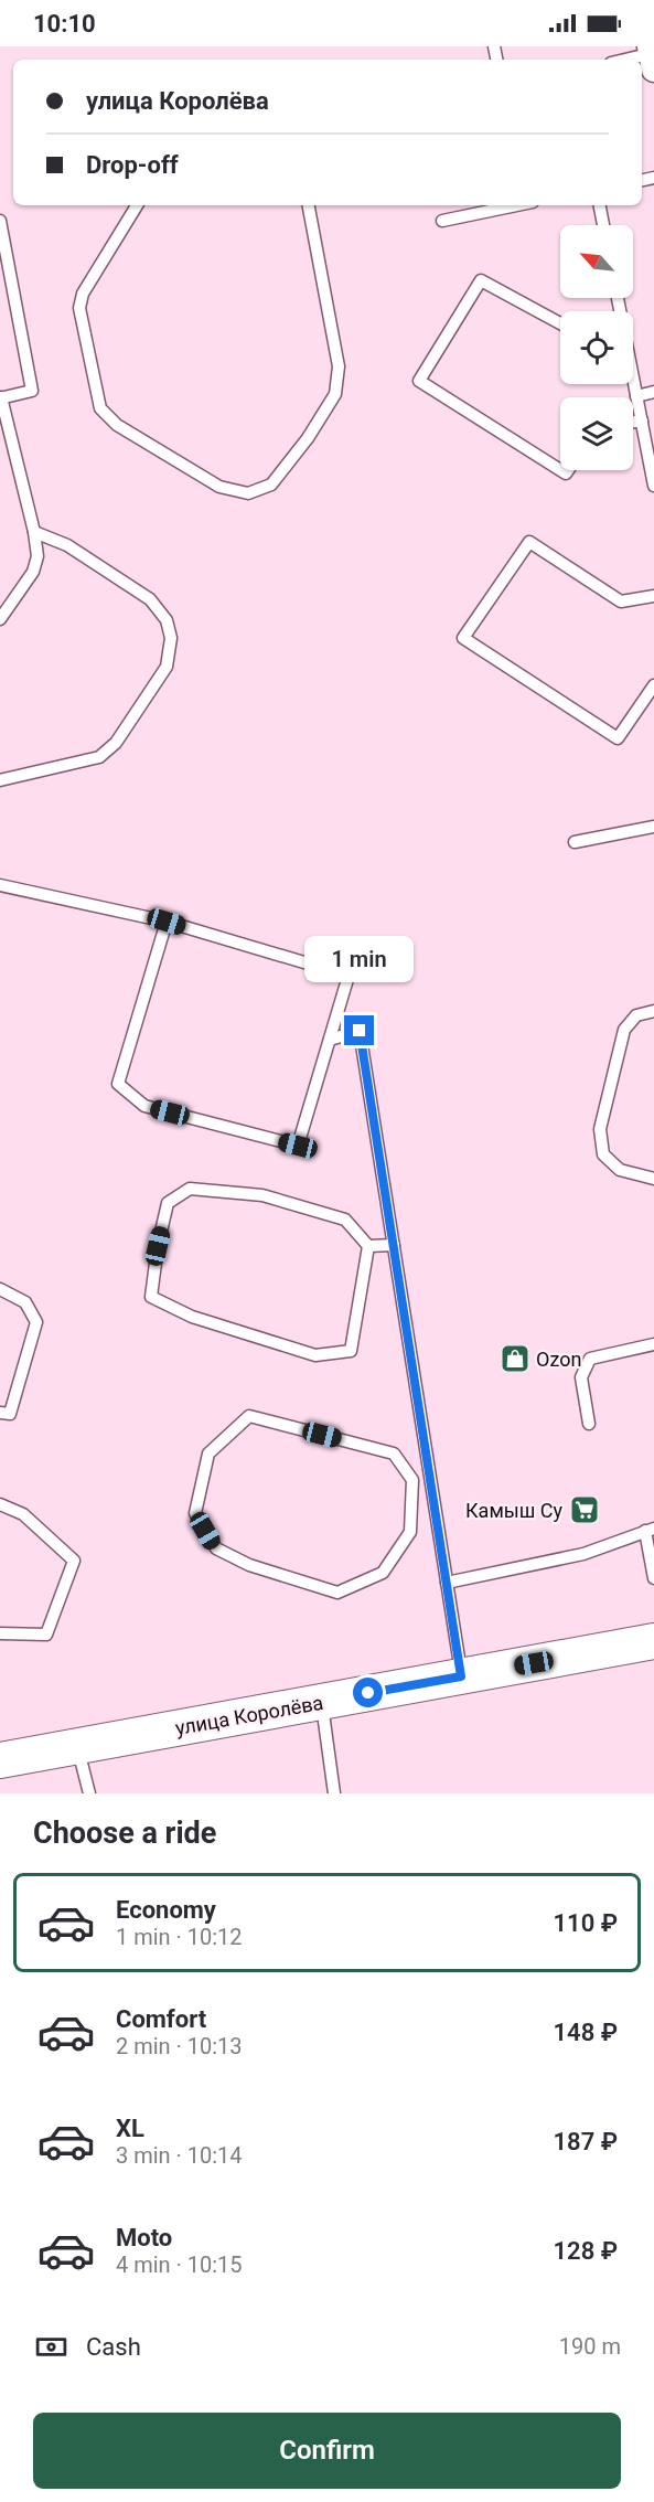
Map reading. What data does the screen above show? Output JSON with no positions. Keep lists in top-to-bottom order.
{
  "streets": {
    "street": ["улица Королёва"]
  },
  "places": {
    "shop": ["Ozon"],
    "supermarket": ["Камыш Су"]
  },
  "north": "top left",
  "page": {
    "status": "10:10",
    "banner": ["улица Королёва", "Drop-off"],
    "bubble": "1 min",
    "heading": "Choose a ride",
    "list": [
      {
        "name": "Economy",
        "note": "1 min · 10:12",
        "value": "110 ₽"
      },
      {
        "name": "Comfort",
        "note": "2 min · 10:13",
        "value": "148 ₽"
      },
      {
        "name": "XL",
        "note": "3 min · 10:14",
        "value": "187 ₽"
      },
      {
        "name": "Moto",
        "note": "4 min · 10:15",
        "value": "128 ₽"
      }
    ],
    "pay": ["Cash", "190 m"],
    "buttons": "Confirm"
  }
}
